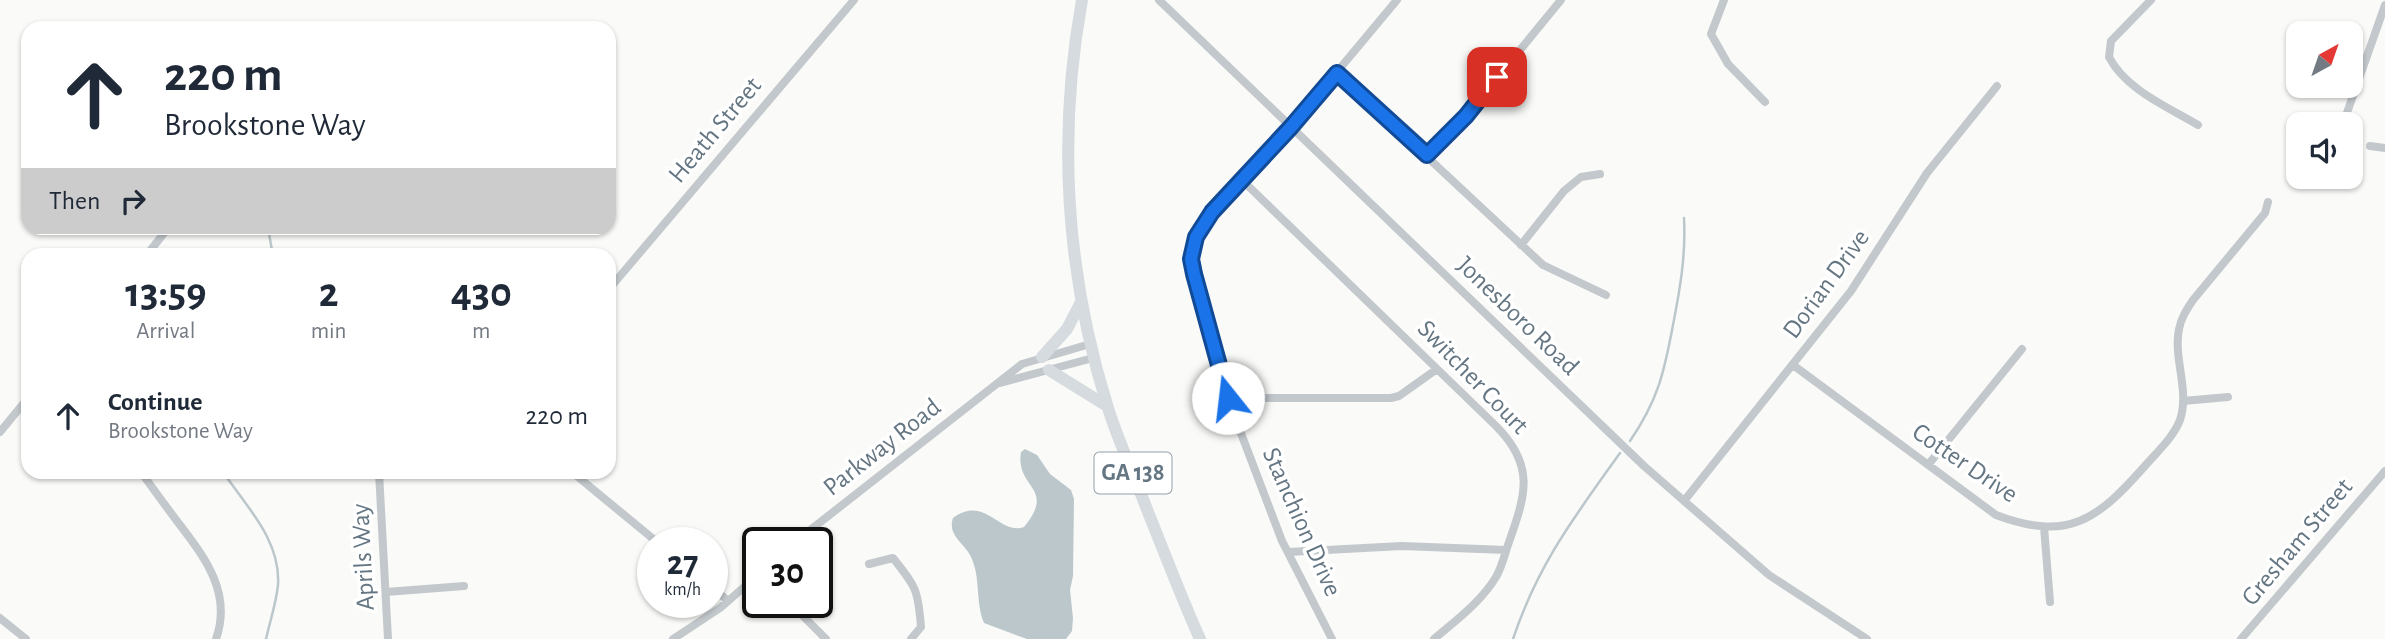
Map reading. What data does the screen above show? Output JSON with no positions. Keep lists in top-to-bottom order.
{
  "streets": {
    "main road": ["GA 138"],
    "street": [
      "Heath Street",
      "Dorian Drive",
      "Jonesboro Road",
      "Switcher Court",
      "Parkway Road",
      "Cotter Drive",
      "Stanchion Drive",
      "Gresham Street",
      "Aprils Way"
    ]
  },
  "crossings": [
    ["Dorian Drive", "Jonesboro Road"],
    ["Dorian Drive", "Cotter Drive"],
    ["Jonesboro Road", "Stanchion Drive"],
    ["Switcher Court", "Stanchion Drive"],
    ["Parkway Road", "GA 138"]
  ],
  "north": "top right",
  "page": {
    "turn": ["220 m", "Brookstone Way"],
    "then": "Then",
    "eta": [
      "13:59",
      "Arrival",
      "2",
      "min",
      "430",
      "m"
    ],
    "list": [
      {
        "name": "Continue",
        "note": "Brookstone Way",
        "value": "220 m"
      }
    ],
    "speed": "27 km/h",
    "limit": "30"
  }
}
